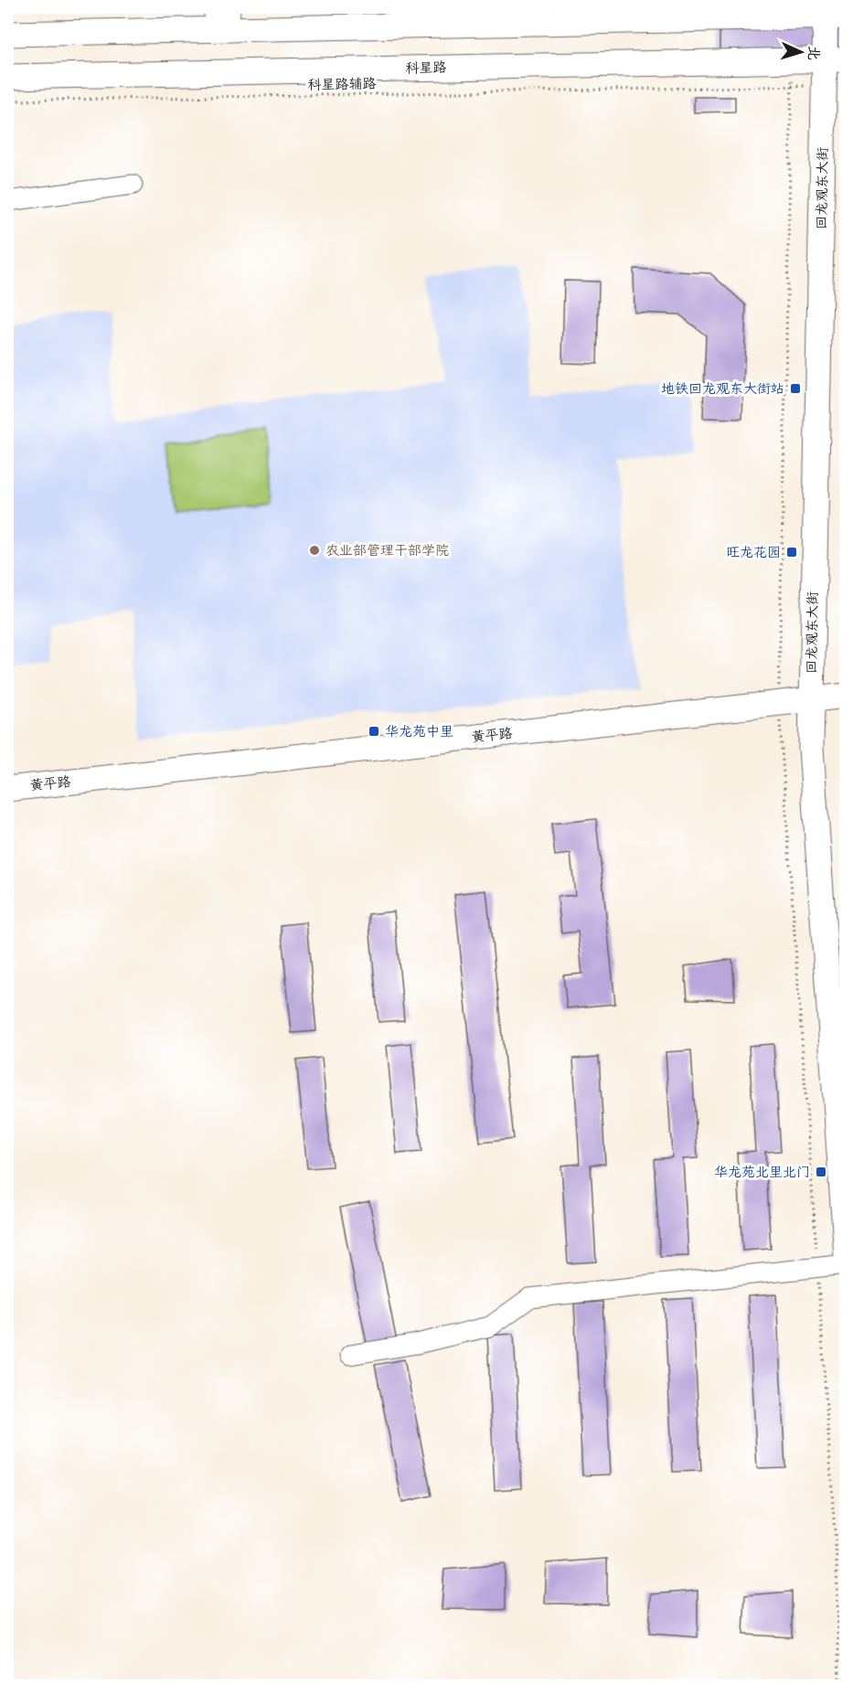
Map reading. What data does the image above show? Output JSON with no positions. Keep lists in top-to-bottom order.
{
  "streets": {
    "main road": ["科星路", "回龙观东大街", "黄平路"],
    "path": ["科星路辅路"]
  },
  "crossings": [
    ["科星路", "回龙观东大街"],
    ["回龙观东大街", "黄平路"]
  ],
  "places": {
    "transit": [
      "地铁回龙观东大街站",
      "旺龙花园",
      "华龙苑中里",
      "华龙苑北里北门"
    ],
    "other": ["农业部管理干部学院"]
  },
  "north": "right"
}
